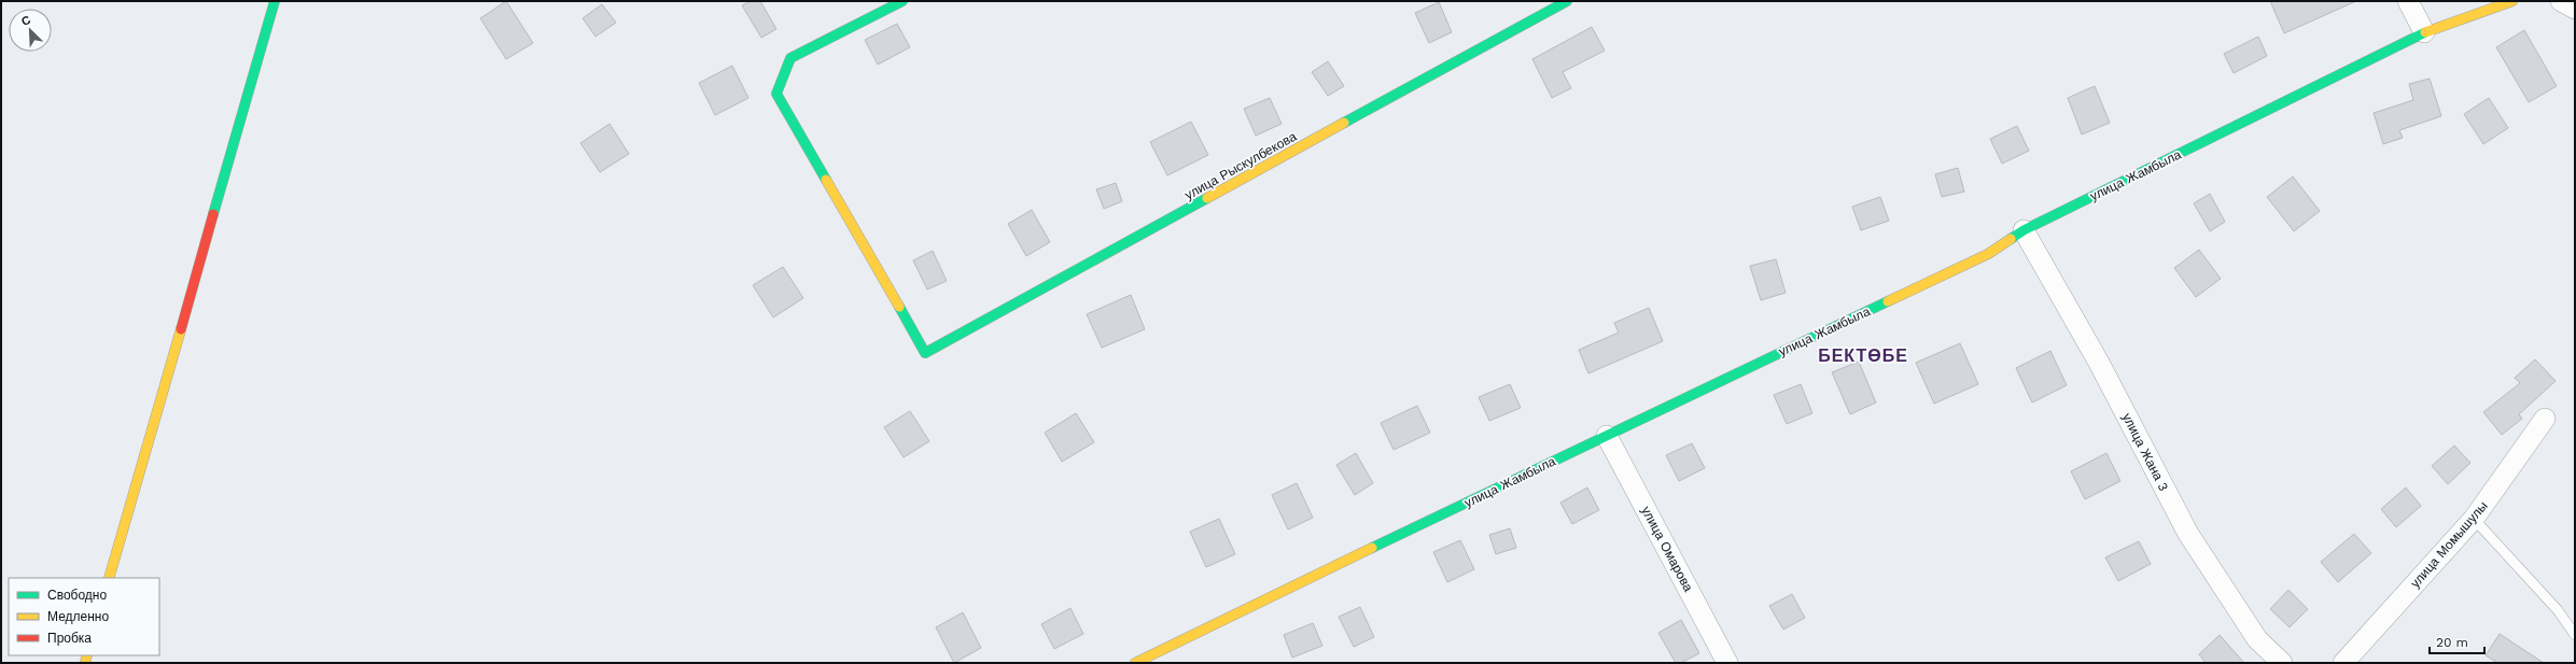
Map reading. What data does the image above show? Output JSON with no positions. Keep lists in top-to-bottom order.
{
  "streets": {
    "street": [
      "улица Рыскулбекова",
      "улица Жамбыла",
      "улица Жана 3",
      "улица Момышулы",
      "улица Омарова"
    ]
  },
  "crossings": [
    ["улица Жамбыла", "улица Жана 3"],
    ["улица Жамбыла", "улица Омарова"]
  ],
  "districts": ["БЕКТӨБЕ"],
  "legend": ["Свободно", "Медленно", "Пробка"],
  "scale_bar": "20 m",
  "north": "top left"
}
